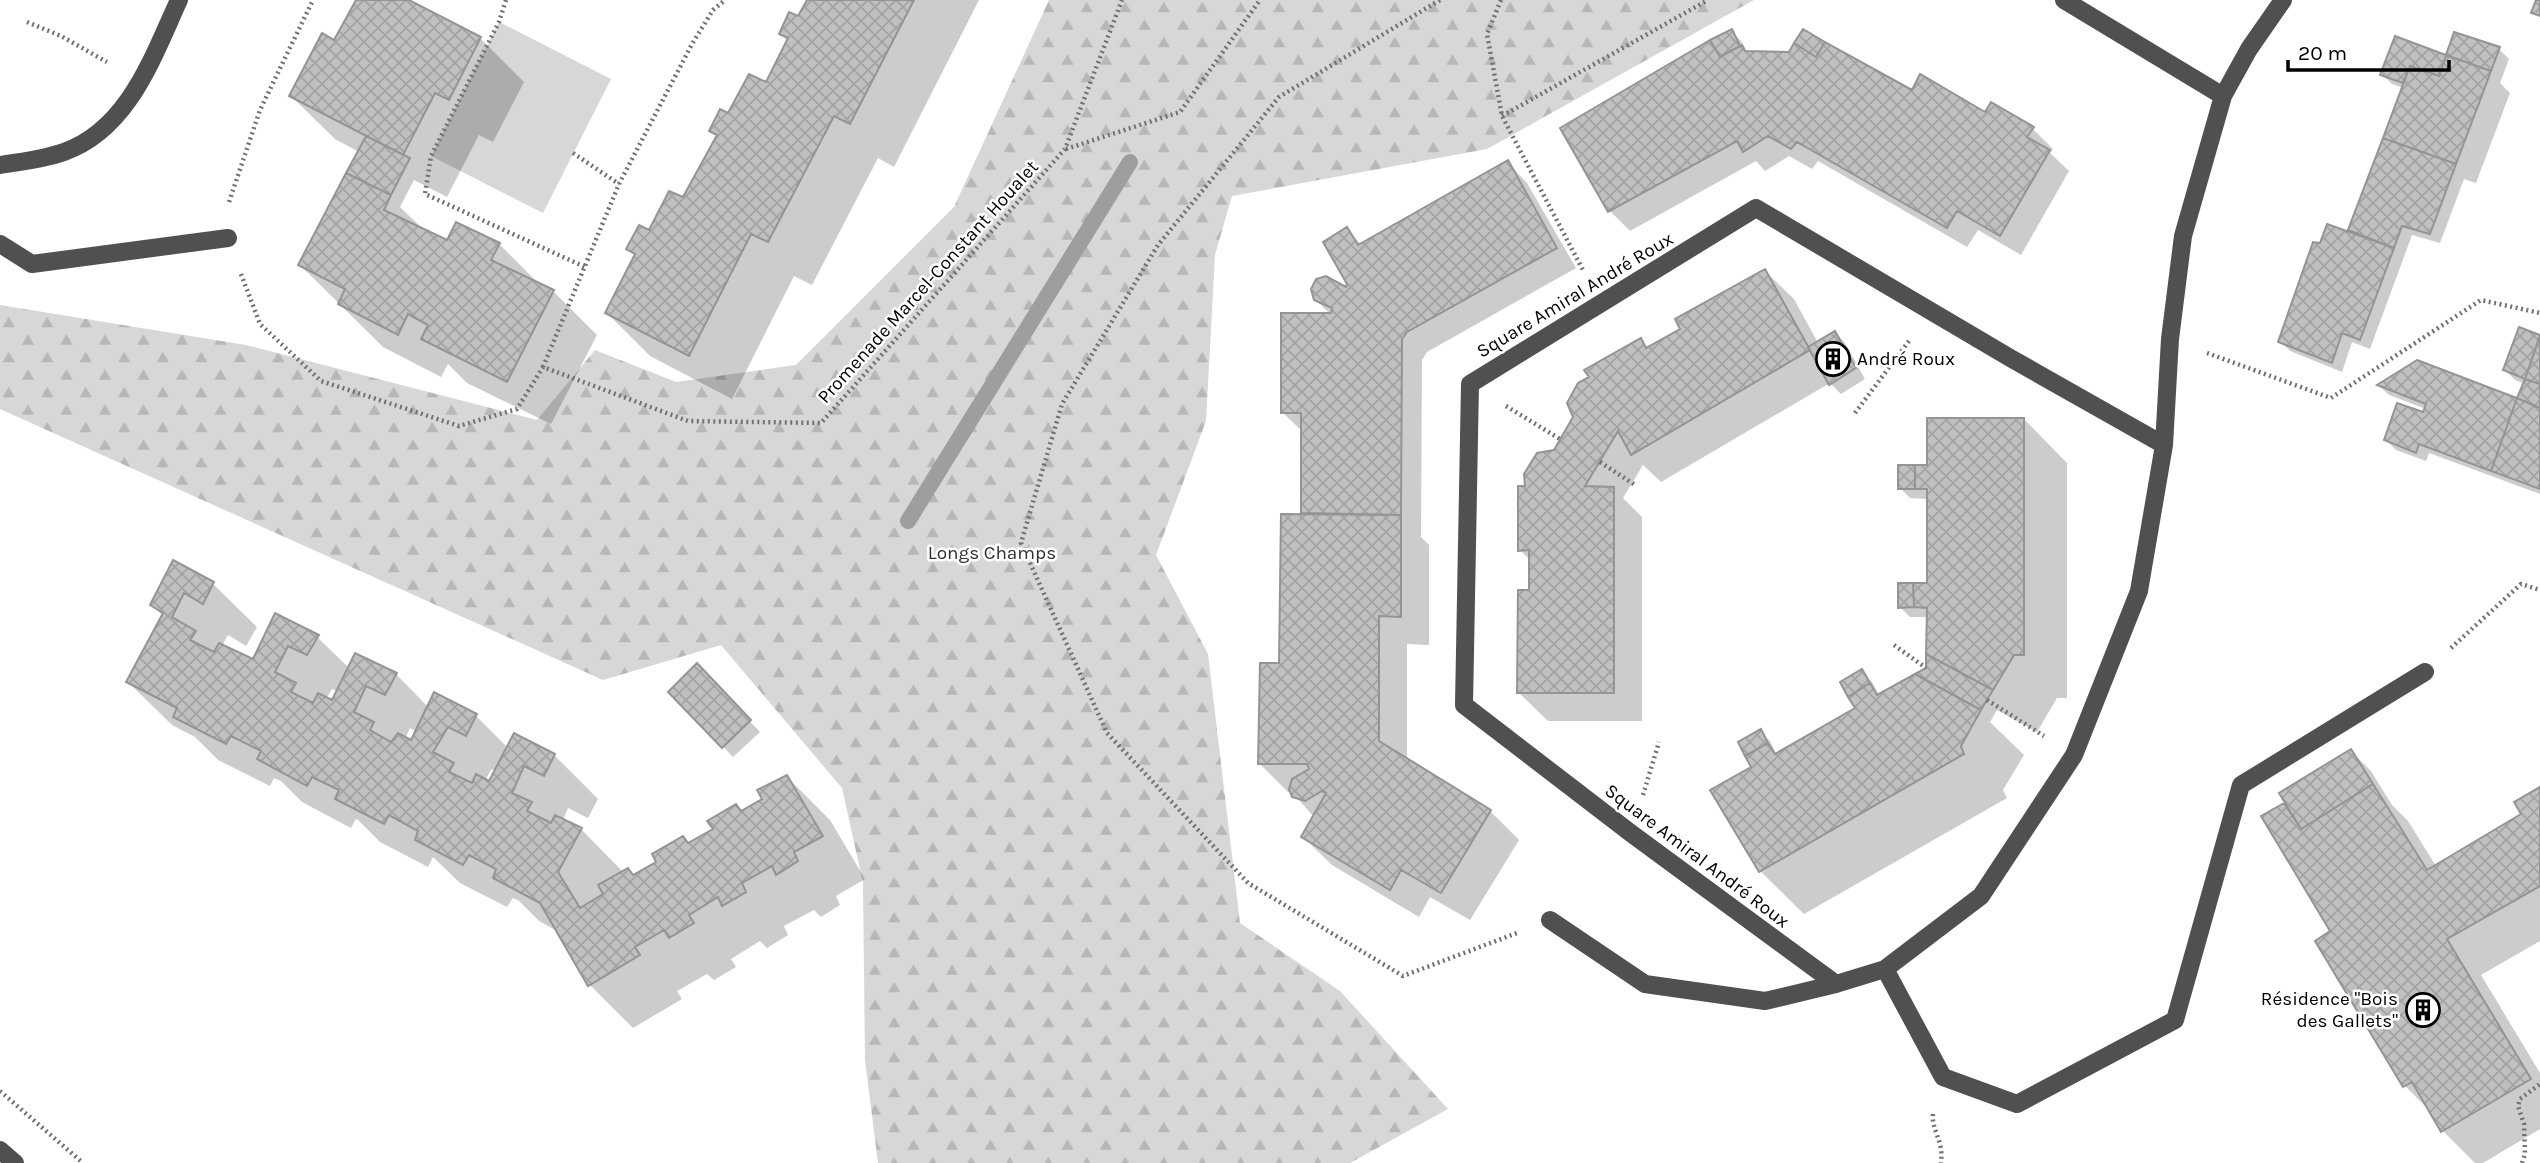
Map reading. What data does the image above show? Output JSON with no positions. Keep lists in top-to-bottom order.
{
  "streets": {
    "street": ["Square Amiral André Roux"],
    "path": ["Promenade Marcel-Constant Houalet"]
  },
  "parks": ["Longs Champs"],
  "places": {
    "building": ["André Roux", "Résidence \"Bois des Gallets\""]
  },
  "scale_bar": "20 m"
}
